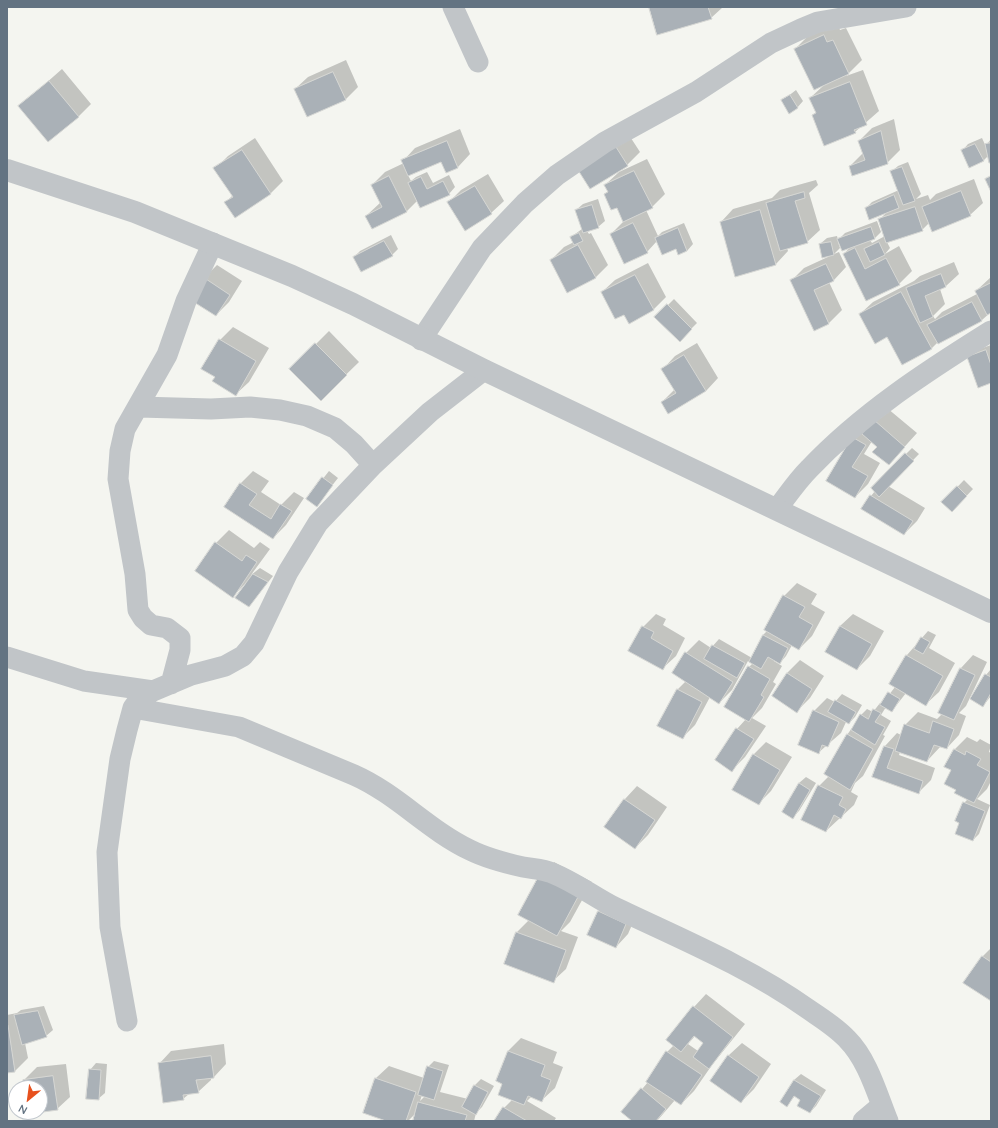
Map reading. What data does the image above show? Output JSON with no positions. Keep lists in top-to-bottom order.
{
  "north": "bottom left"
}
